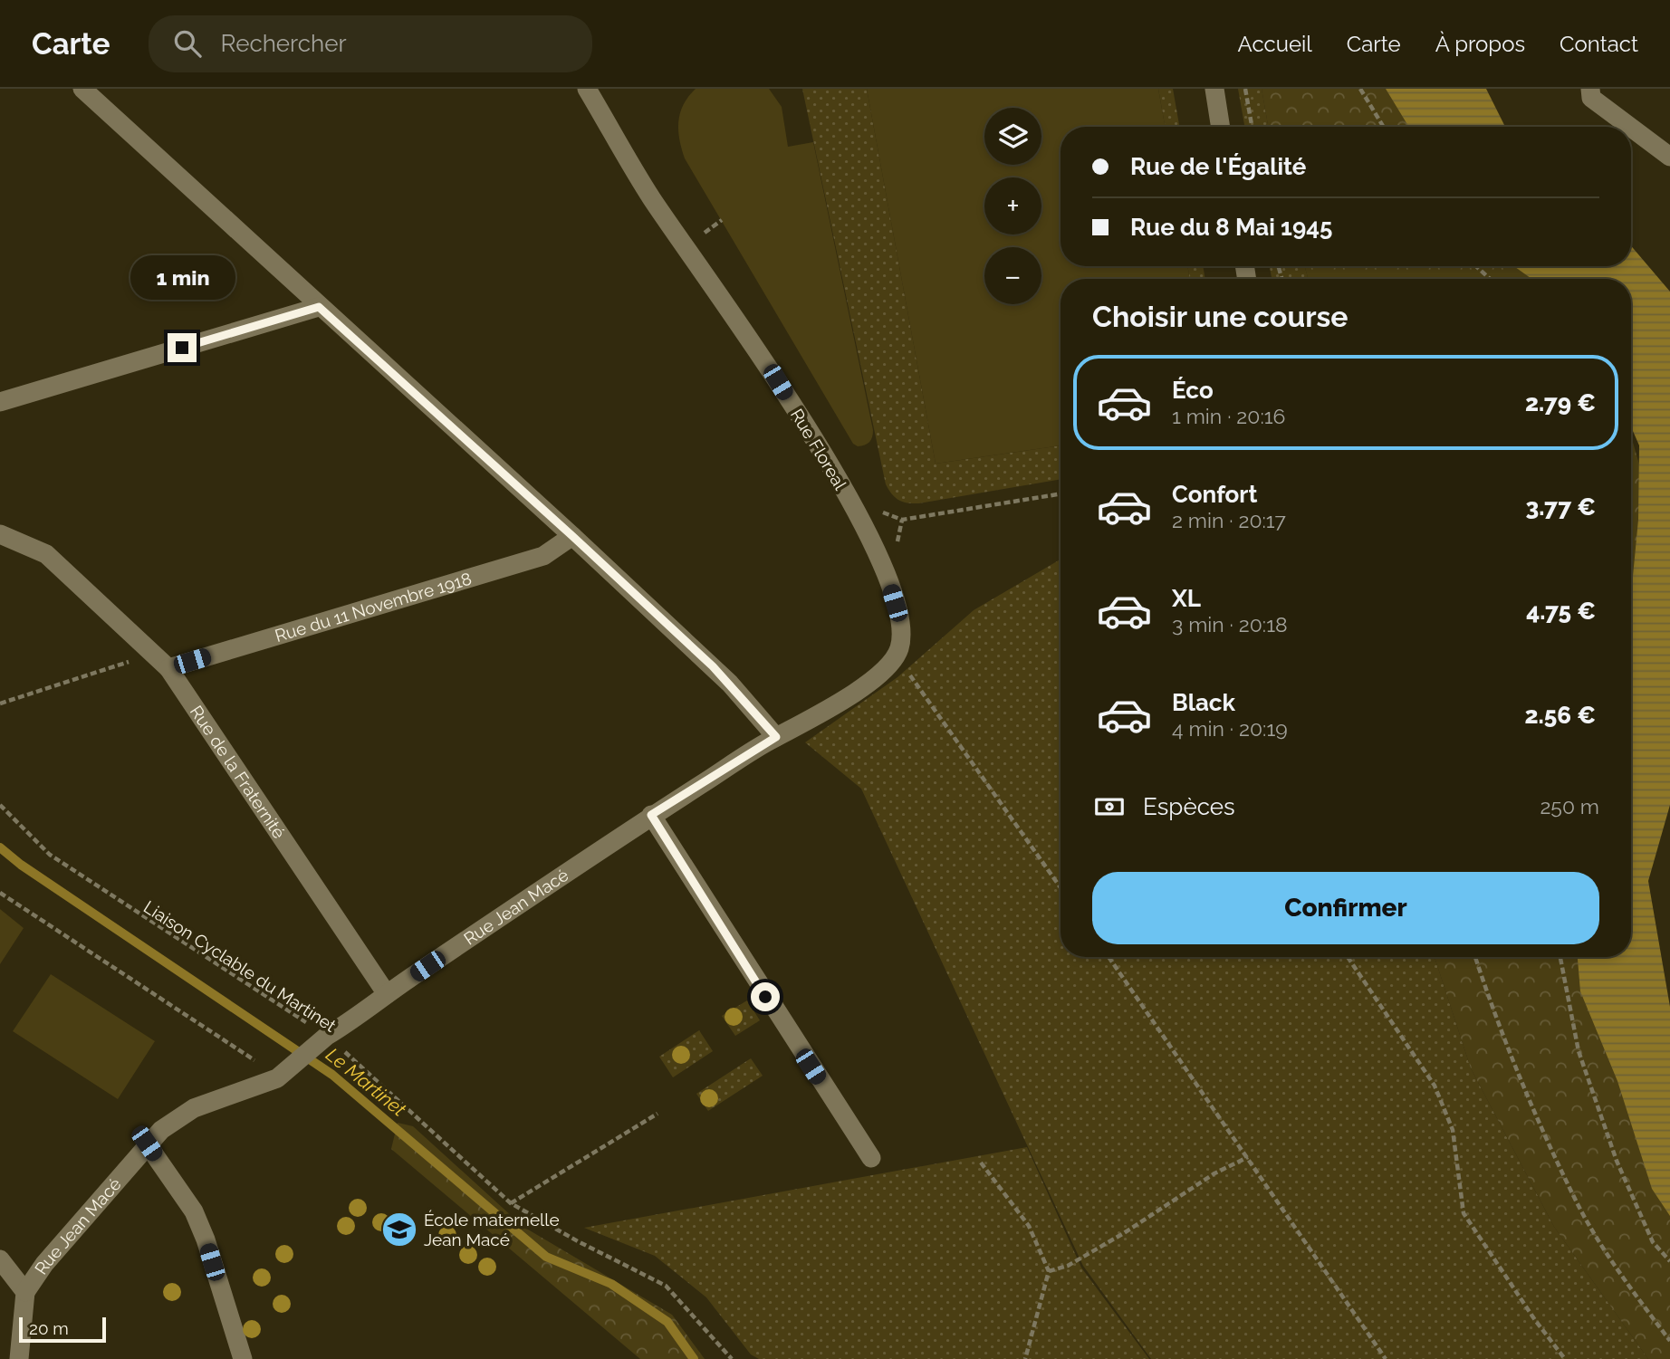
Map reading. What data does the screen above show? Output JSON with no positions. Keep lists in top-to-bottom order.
{
  "streets": {
    "street": [
      "Rue Floreal",
      "Rue du 11 Novembre 1918",
      "Rue de la Fraternité",
      "Rue Jean Macé"
    ],
    "path": ["Liaison Cyclable du Martinet"]
  },
  "crossings": [
    ["Rue Floreal", "Rue Jean Macé"],
    ["Rue du 11 Novembre 1918", "Rue de la Fraternité"],
    ["Rue de la Fraternité", "Rue Jean Macé"],
    ["Rue Jean Macé", "Liaison Cyclable du Martinet"]
  ],
  "water": ["Le Martinet"],
  "places": {
    "school or university": ["École maternelle Jean Macé"]
  },
  "scale_bar": "20 m",
  "page": {
    "header": "Carte",
    "search": "Rechercher",
    "nav": [
      "Accueil",
      "Carte",
      "À propos",
      "Contact"
    ],
    "map_buttons": ["+", "−"],
    "banner": ["Rue de l'Égalité", "Rue du 8 Mai 1945"],
    "bubble": "1 min",
    "heading": "Choisir une course",
    "list": [
      {
        "name": "Éco",
        "note": "1 min · 20:16",
        "value": "2.79 €"
      },
      {
        "name": "Confort",
        "note": "2 min · 20:17",
        "value": "3.77 €"
      },
      {
        "name": "XL",
        "note": "3 min · 20:18",
        "value": "4.75 €"
      },
      {
        "name": "Black",
        "note": "4 min · 20:19",
        "value": "2.56 €"
      }
    ],
    "pay": ["Espèces", "250 m"],
    "buttons": "Confirmer",
    "scale": "20 m"
  }
}
